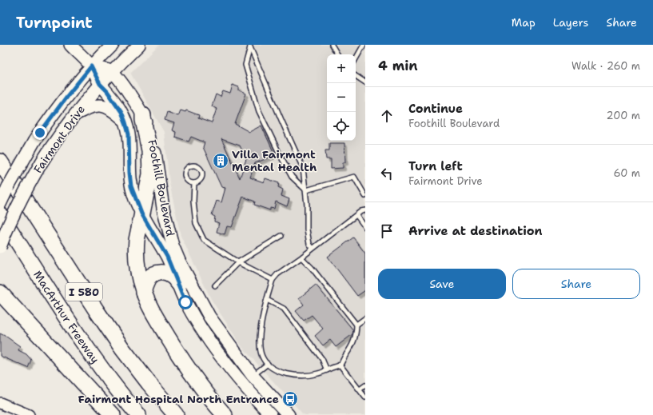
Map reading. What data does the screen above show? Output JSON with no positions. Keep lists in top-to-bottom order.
{
  "streets": {
    "highway": ["I 580", "MacArthur Freeway"],
    "main road": ["Fairmont Drive", "Foothill Boulevard"]
  },
  "crossings": [
    ["Fairmont Drive", "Foothill Boulevard"]
  ],
  "places": {
    "building": ["Villa Fairmont Mental Health"],
    "bus stop": ["Fairmont Hospital North Entrance"]
  },
  "page": {
    "header": "Turnpoint",
    "nav": ["Map", "Layers", "Share"],
    "heading": ["4 min", "Walk · 260 m"],
    "map_buttons": ["+", "−"],
    "list": [
      ["Continue", "Foothill Boulevard", "200 m"],
      ["Turn left", "Fairmont Drive", "60 m"],
      "Arrive at destination"
    ],
    "buttons": ["Save", "Share"]
  }
}
